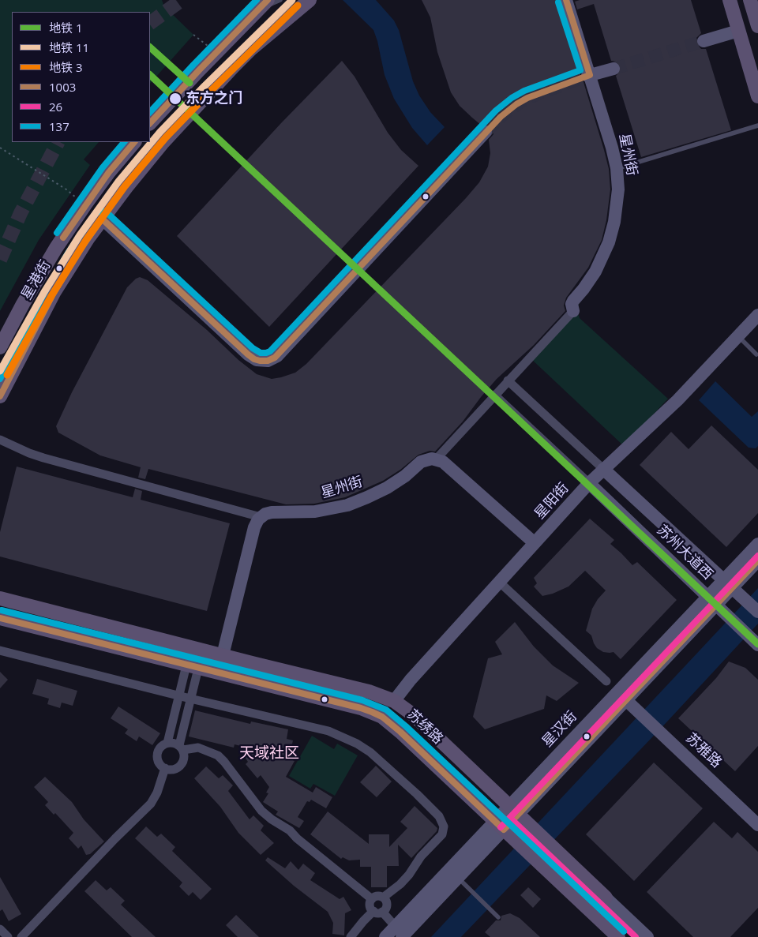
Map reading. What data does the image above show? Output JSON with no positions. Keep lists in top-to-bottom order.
{
  "streets": {
    "main road": ["星港街", "苏绣路"],
    "street": [
      "星州街",
      "星阳街",
      "苏州大道西",
      "星汉街",
      "苏雅路"
    ]
  },
  "crossings": [
    ["星阳街", "苏州大道西"],
    ["星阳街", "苏绣路"],
    ["苏州大道西", "星汉街"],
    ["苏绣路", "星汉街"],
    ["星汉街", "苏雅路"]
  ],
  "districts": ["天域社区"],
  "places": ["东方之门"],
  "lines": [
    "metro line 11",
    "transit line 1003",
    "transit line 137",
    "metro line 3",
    "metro line 1",
    "transit line 26"
  ],
  "legend": [
    "地铁 1",
    "地铁 11",
    "地铁 3",
    "1003",
    "26",
    "137"
  ]
}
